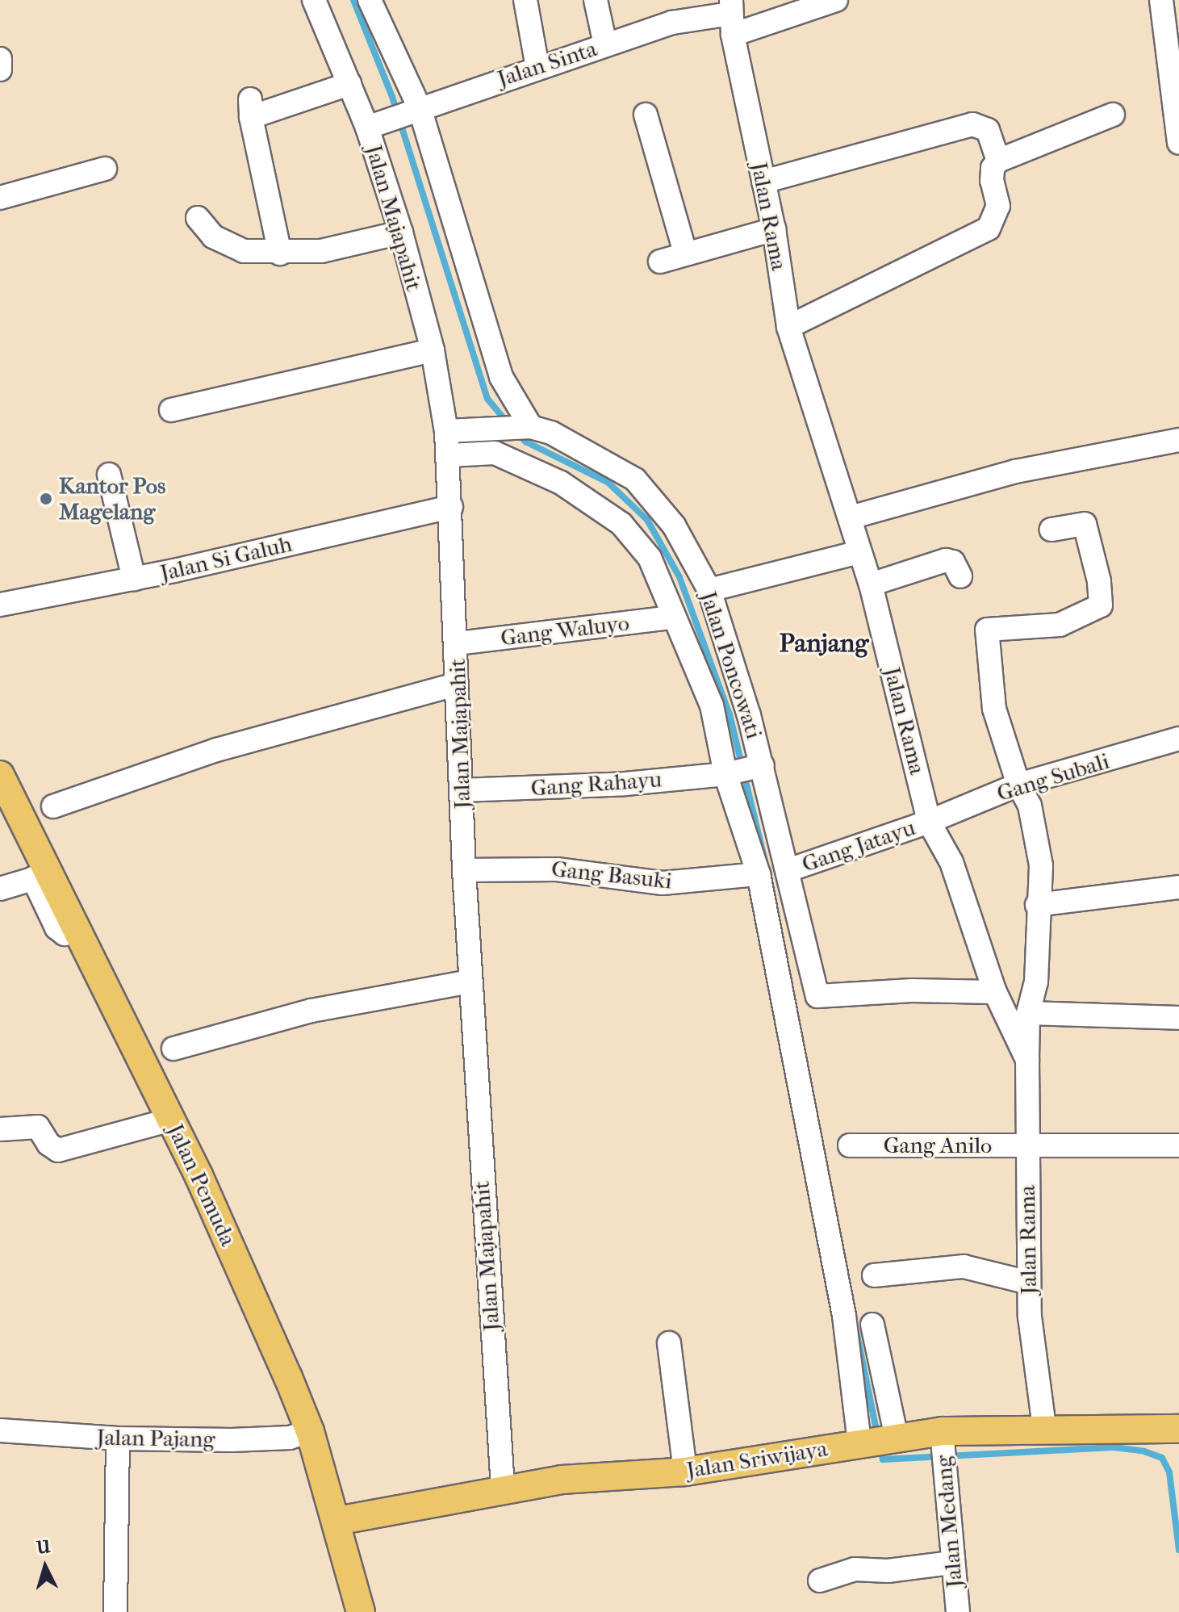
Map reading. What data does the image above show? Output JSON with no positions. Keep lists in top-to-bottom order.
{
  "streets": {
    "main road": ["Jalan Pemuda", "Jalan Sriwijaya"],
    "street": [
      "Jalan Sinta",
      "Jalan Rama",
      "Jalan Majapahit",
      "Jalan Si Galuh",
      "Gang Waluyo",
      "Jalan Poncowati",
      "Gang Subali",
      "Gang Rahayu",
      "Gang Jatayu",
      "Gang Basuki",
      "Gang Anilo",
      "Jalan Pajang",
      "Jalan Medang"
    ]
  },
  "crossings": [
    ["Jalan Sinta", "Jalan Rama"],
    ["Jalan Sinta", "Jalan Majapahit"],
    ["Jalan Rama", "Jalan Poncowati"],
    ["Jalan Rama", "Gang Subali"],
    ["Jalan Rama", "Gang Jatayu"],
    ["Jalan Rama", "Gang Anilo"],
    ["Jalan Rama", "Jalan Sriwijaya"],
    ["Jalan Majapahit", "Jalan Si Galuh"],
    ["Jalan Majapahit", "Gang Waluyo"],
    ["Jalan Majapahit", "Gang Rahayu"],
    ["Jalan Majapahit", "Gang Basuki"],
    ["Jalan Majapahit", "Jalan Sriwijaya"],
    ["Jalan Poncowati", "Gang Rahayu"],
    ["Jalan Poncowati", "Gang Jatayu"],
    ["Gang Subali", "Gang Jatayu"],
    ["Jalan Pemuda", "Jalan Pajang"],
    ["Jalan Pemuda", "Jalan Sriwijaya"],
    ["Jalan Sriwijaya", "Jalan Medang"]
  ],
  "districts": ["Panjang"],
  "places": ["Kantor Pos Magelang"],
  "north": "top"
}
